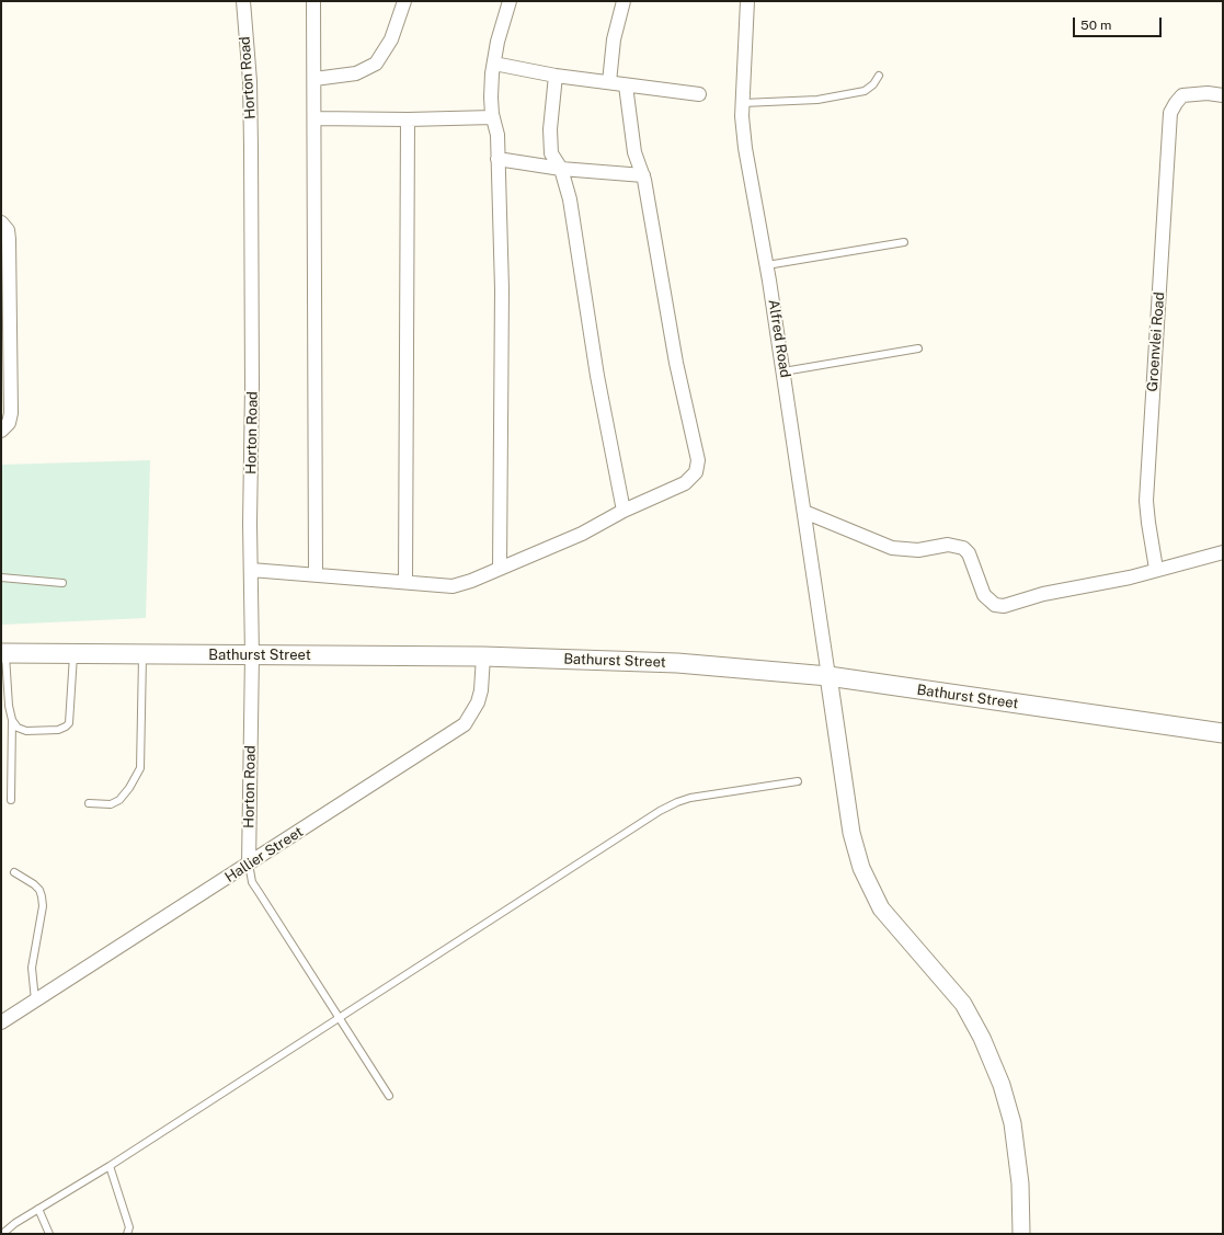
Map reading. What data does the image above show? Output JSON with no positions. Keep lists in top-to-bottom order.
{
  "streets": {
    "main road": ["Bathurst Street"],
    "street": [
      "Horton Road",
      "Alfred Road",
      "Groenvlei Road",
      "Hallier Street"
    ]
  },
  "crossings": [
    ["Horton Road", "Bathurst Street"],
    ["Horton Road", "Hallier Street"],
    ["Alfred Road", "Bathurst Street"],
    ["Bathurst Street", "Hallier Street"]
  ],
  "scale_bar": "50 m"
}
